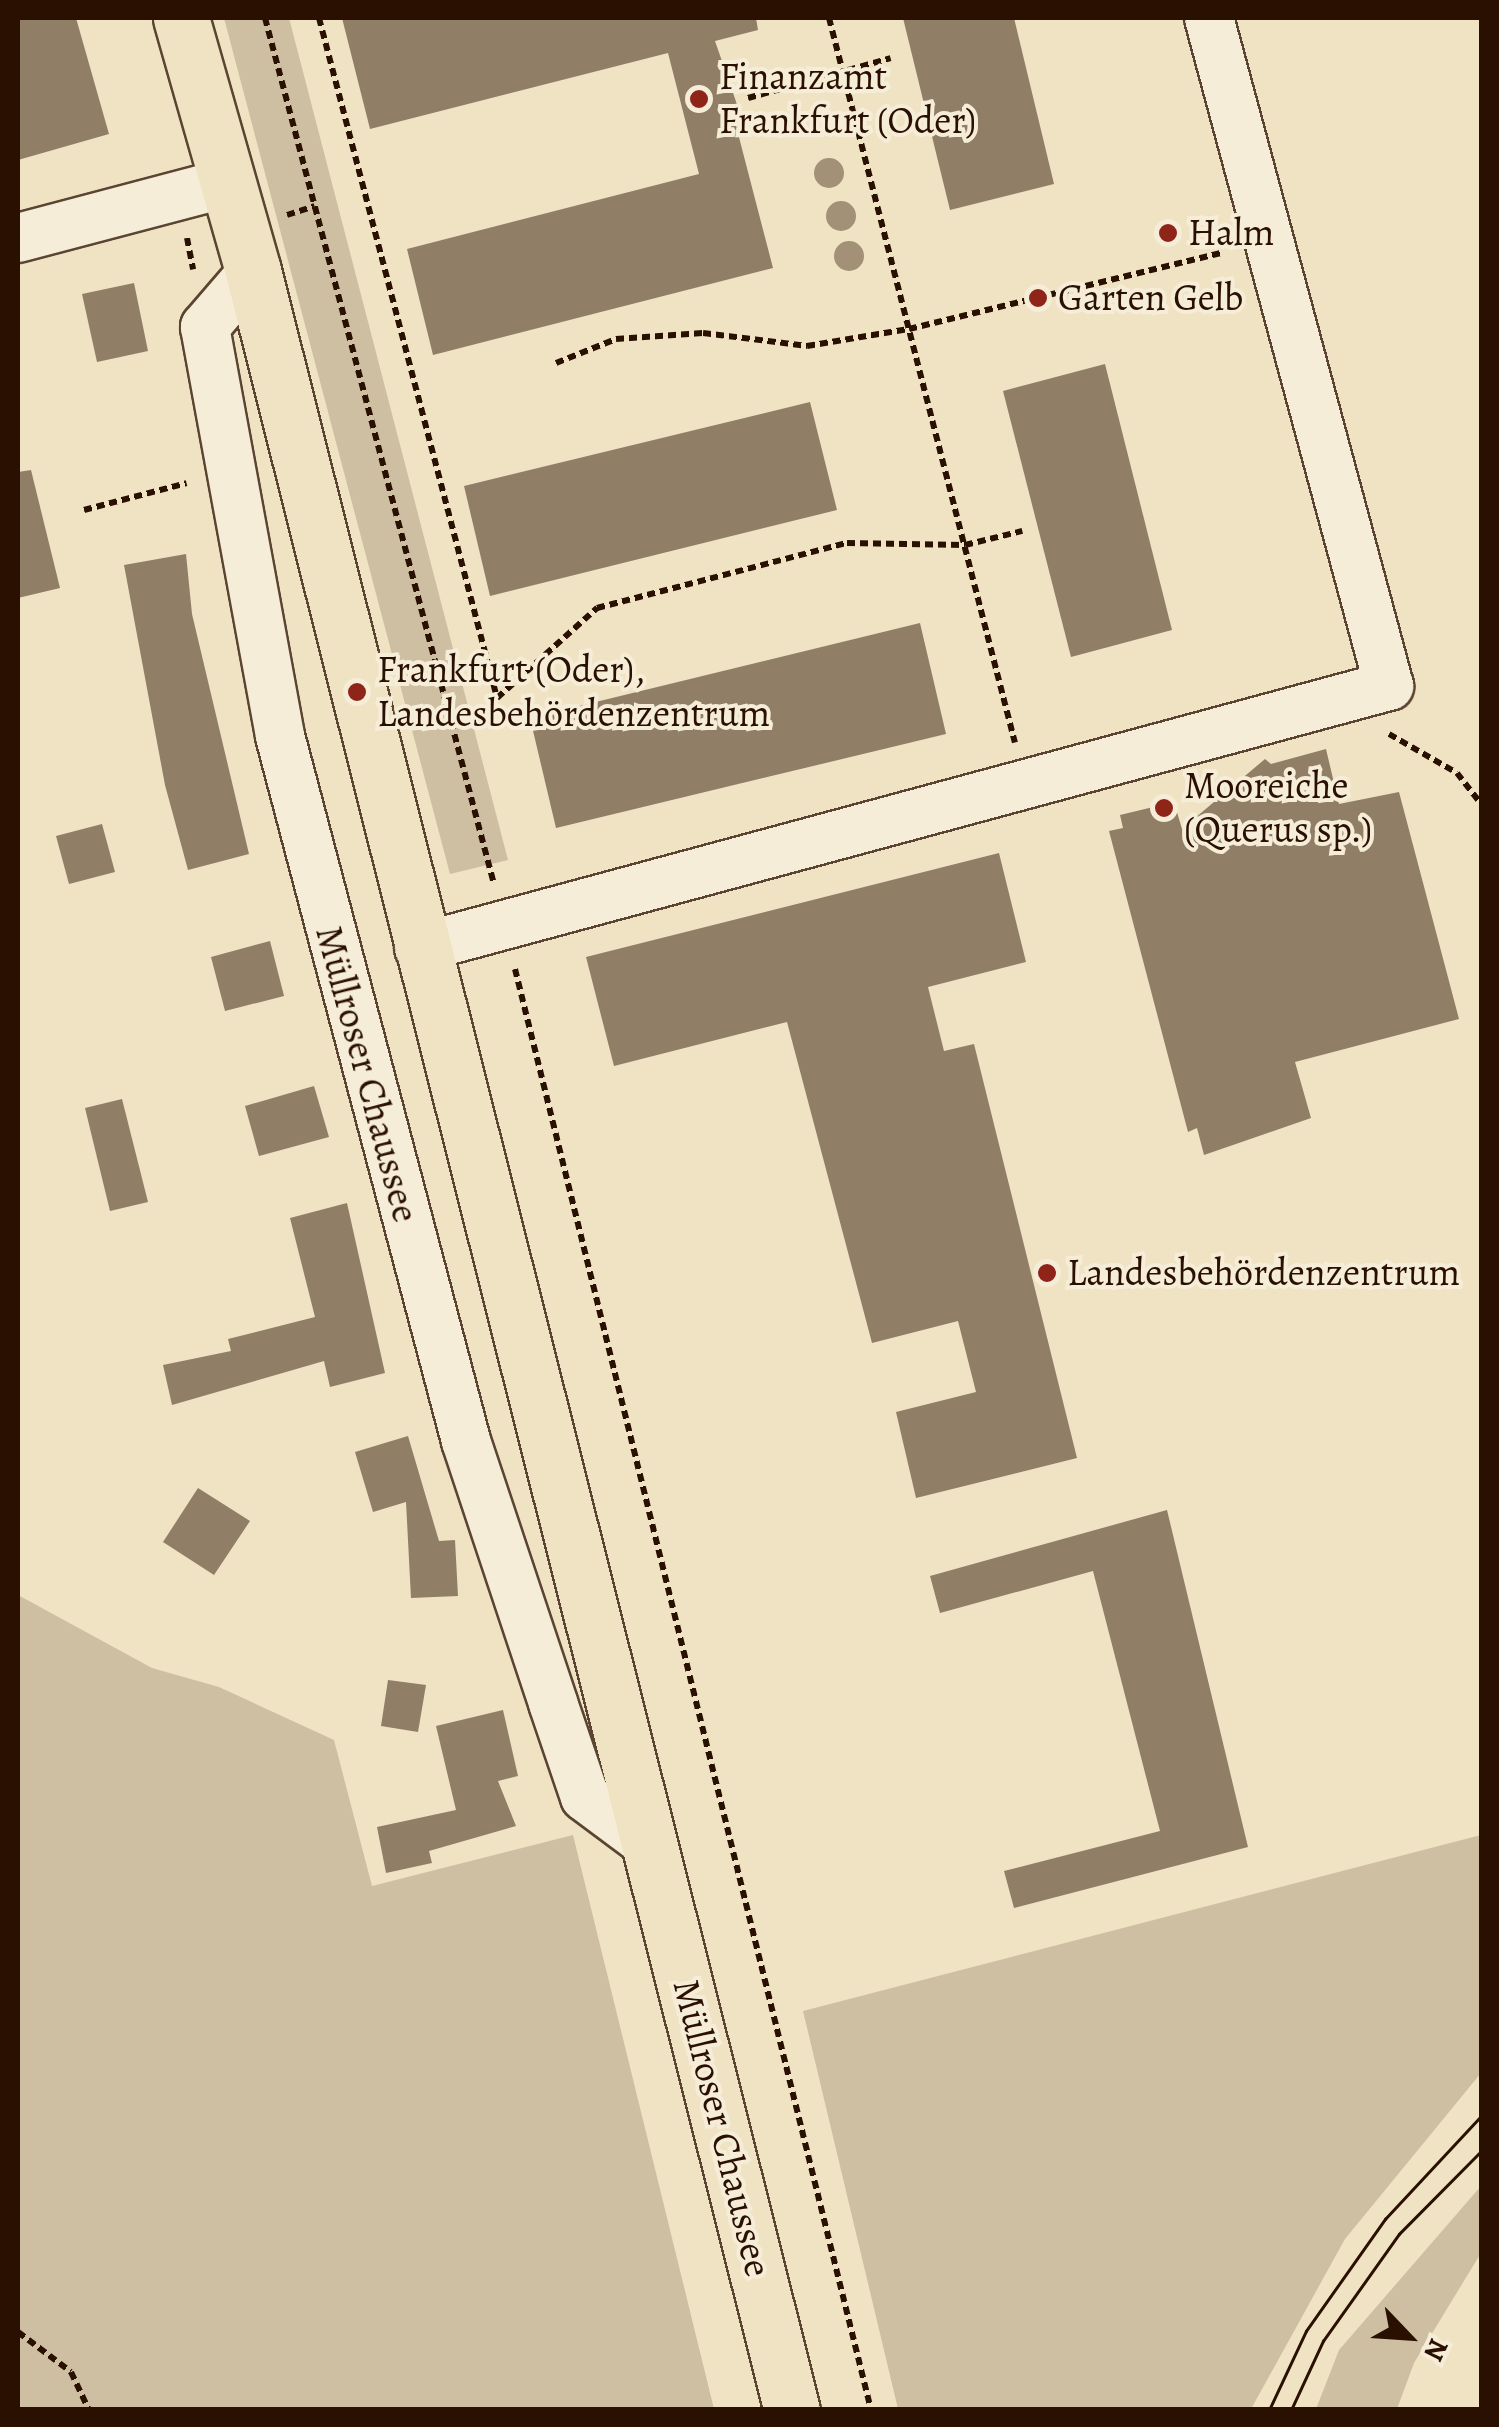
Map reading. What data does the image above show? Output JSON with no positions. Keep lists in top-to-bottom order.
{
  "streets": {
    "main road": ["Müllroser Chaussee"]
  },
  "places": [
    "Finanzamt Frankfurt (Oder)",
    "Halm",
    "Garten Gelb",
    "Frankfurt (Oder), Landesbehördenzentrum",
    "Mooreiche (Querus sp.)",
    "Landesbehördenzentrum"
  ],
  "north": "bottom right"
}
